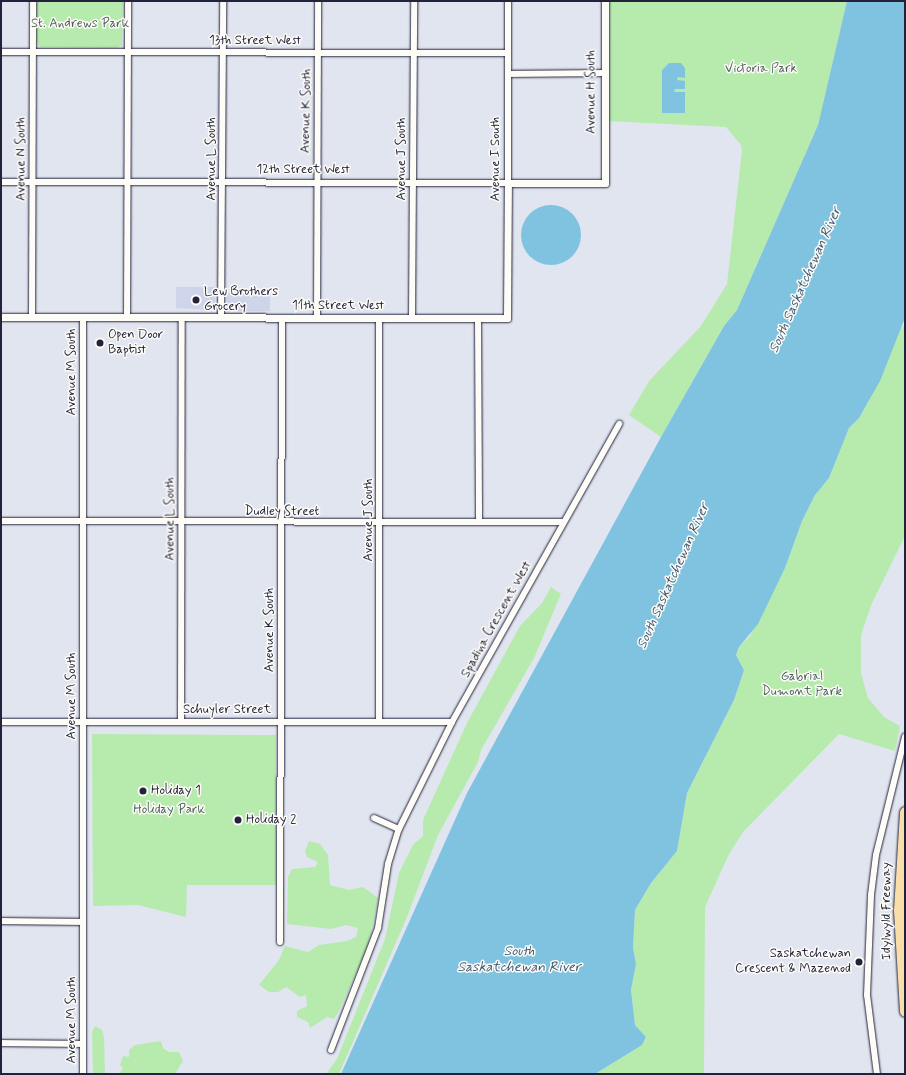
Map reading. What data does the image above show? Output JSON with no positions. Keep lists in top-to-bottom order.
{
  "streets": {
    "highway": ["Idylwyld Freeway"],
    "street": [
      "13th Street West",
      "Avenue H South",
      "Avenue K South",
      "Avenue N South",
      "Avenue L South",
      "Avenue J South",
      "Avenue I South",
      "12th Street West",
      "11th Street West",
      "Avenue M South",
      "Dudley Street",
      "Spadina Crescent West",
      "Schuyler Street"
    ]
  },
  "crossings": [
    ["13th Street West", "Avenue K South"],
    ["13th Street West", "Avenue N South"],
    ["13th Street West", "Avenue L South"],
    ["13th Street West", "Avenue J South"],
    ["13th Street West", "Avenue I South"],
    ["Avenue H South", "12th Street West"],
    ["Avenue K South", "12th Street West"],
    ["Avenue K South", "11th Street West"],
    ["Avenue K South", "Dudley Street"],
    ["Avenue K South", "Schuyler Street"],
    ["Avenue N South", "12th Street West"],
    ["Avenue N South", "11th Street West"],
    ["Avenue L South", "12th Street West"],
    ["Avenue L South", "11th Street West"],
    ["Avenue L South", "Dudley Street"],
    ["Avenue L South", "Schuyler Street"],
    ["Avenue J South", "12th Street West"],
    ["Avenue J South", "11th Street West"],
    ["Avenue J South", "Dudley Street"],
    ["Avenue J South", "Schuyler Street"],
    ["Avenue I South", "12th Street West"],
    ["Avenue I South", "11th Street West"],
    ["11th Street West", "Avenue M South"],
    ["Avenue M South", "Dudley Street"],
    ["Avenue M South", "Schuyler Street"],
    ["Dudley Street", "Spadina Crescent West"],
    ["Spadina Crescent West", "Schuyler Street"]
  ],
  "water": ["South Saskatchewan River"],
  "parks": [
    "St. Andrews Park",
    "Victoria Park",
    "Gabrial Dumont Park",
    "Holiday Park"
  ],
  "places": [
    "Lew Brothers Grocery",
    "Open Door Baptist",
    "Holiday 1",
    "Holiday 2",
    "Saskatchewan Crescent & Mazenod"
  ]
}
